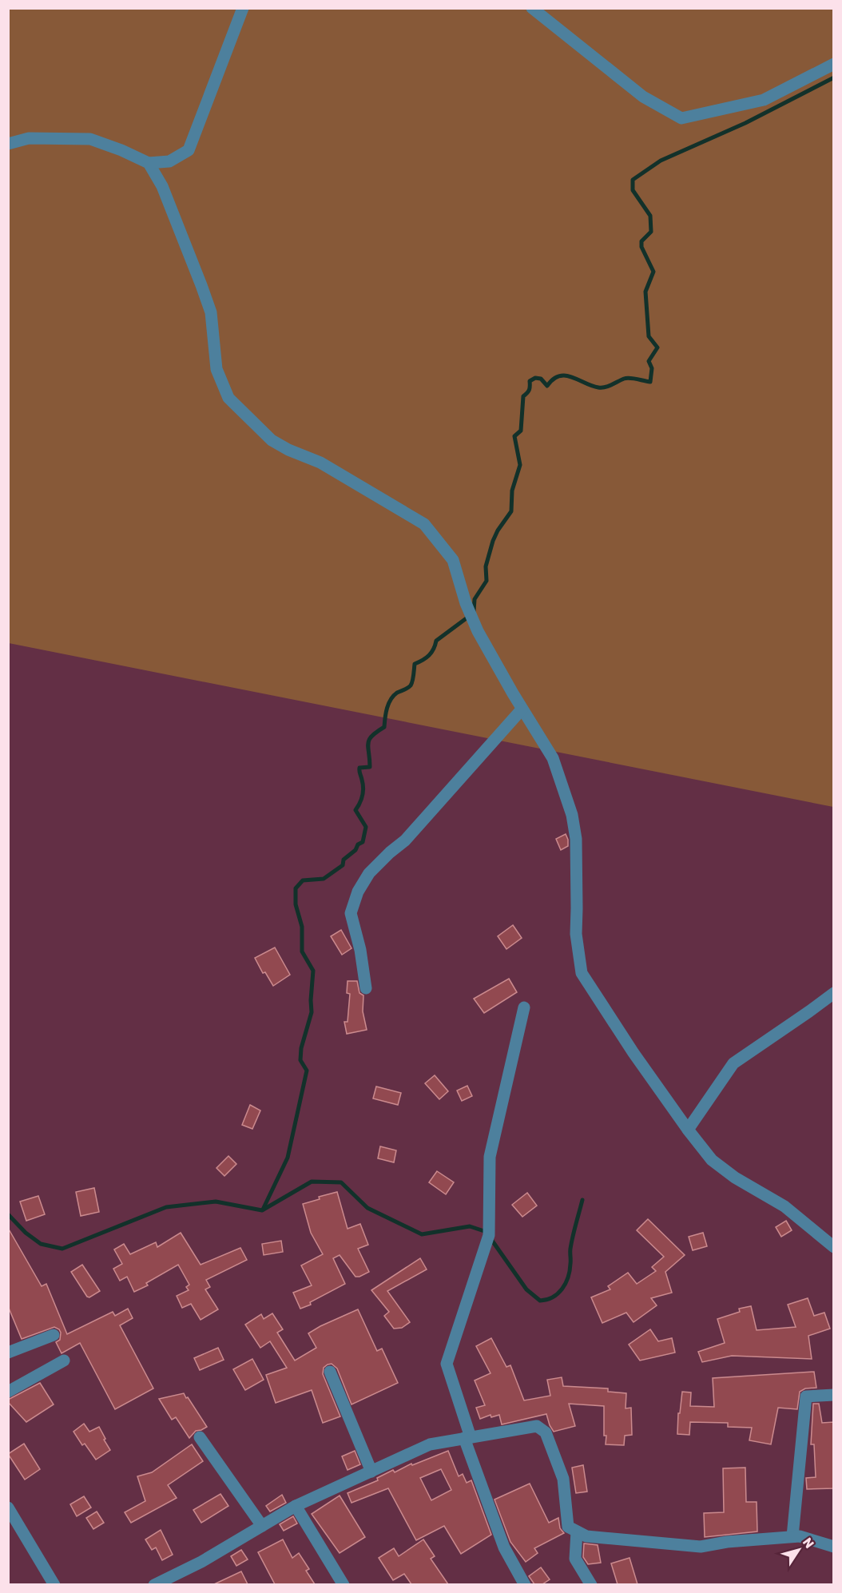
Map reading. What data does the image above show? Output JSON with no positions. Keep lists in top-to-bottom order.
{
  "north": "top right"
}
